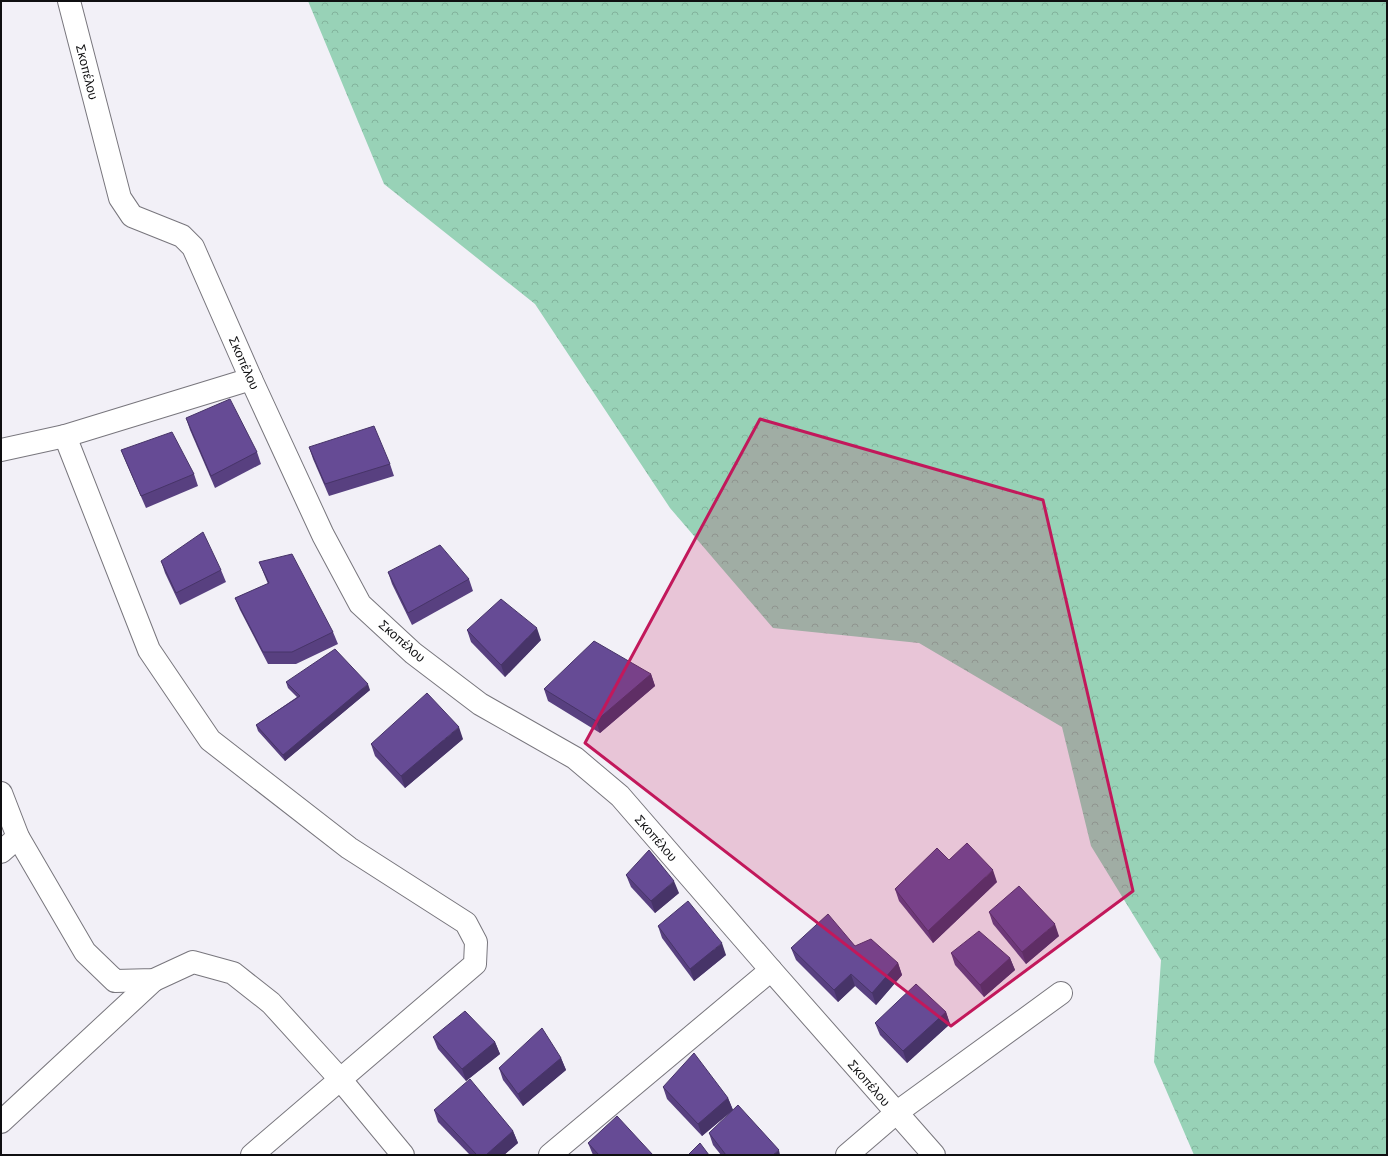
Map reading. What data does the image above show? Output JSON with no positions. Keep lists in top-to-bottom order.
{
  "streets": {
    "street": ["Σκοπέλου"]
  }
}
